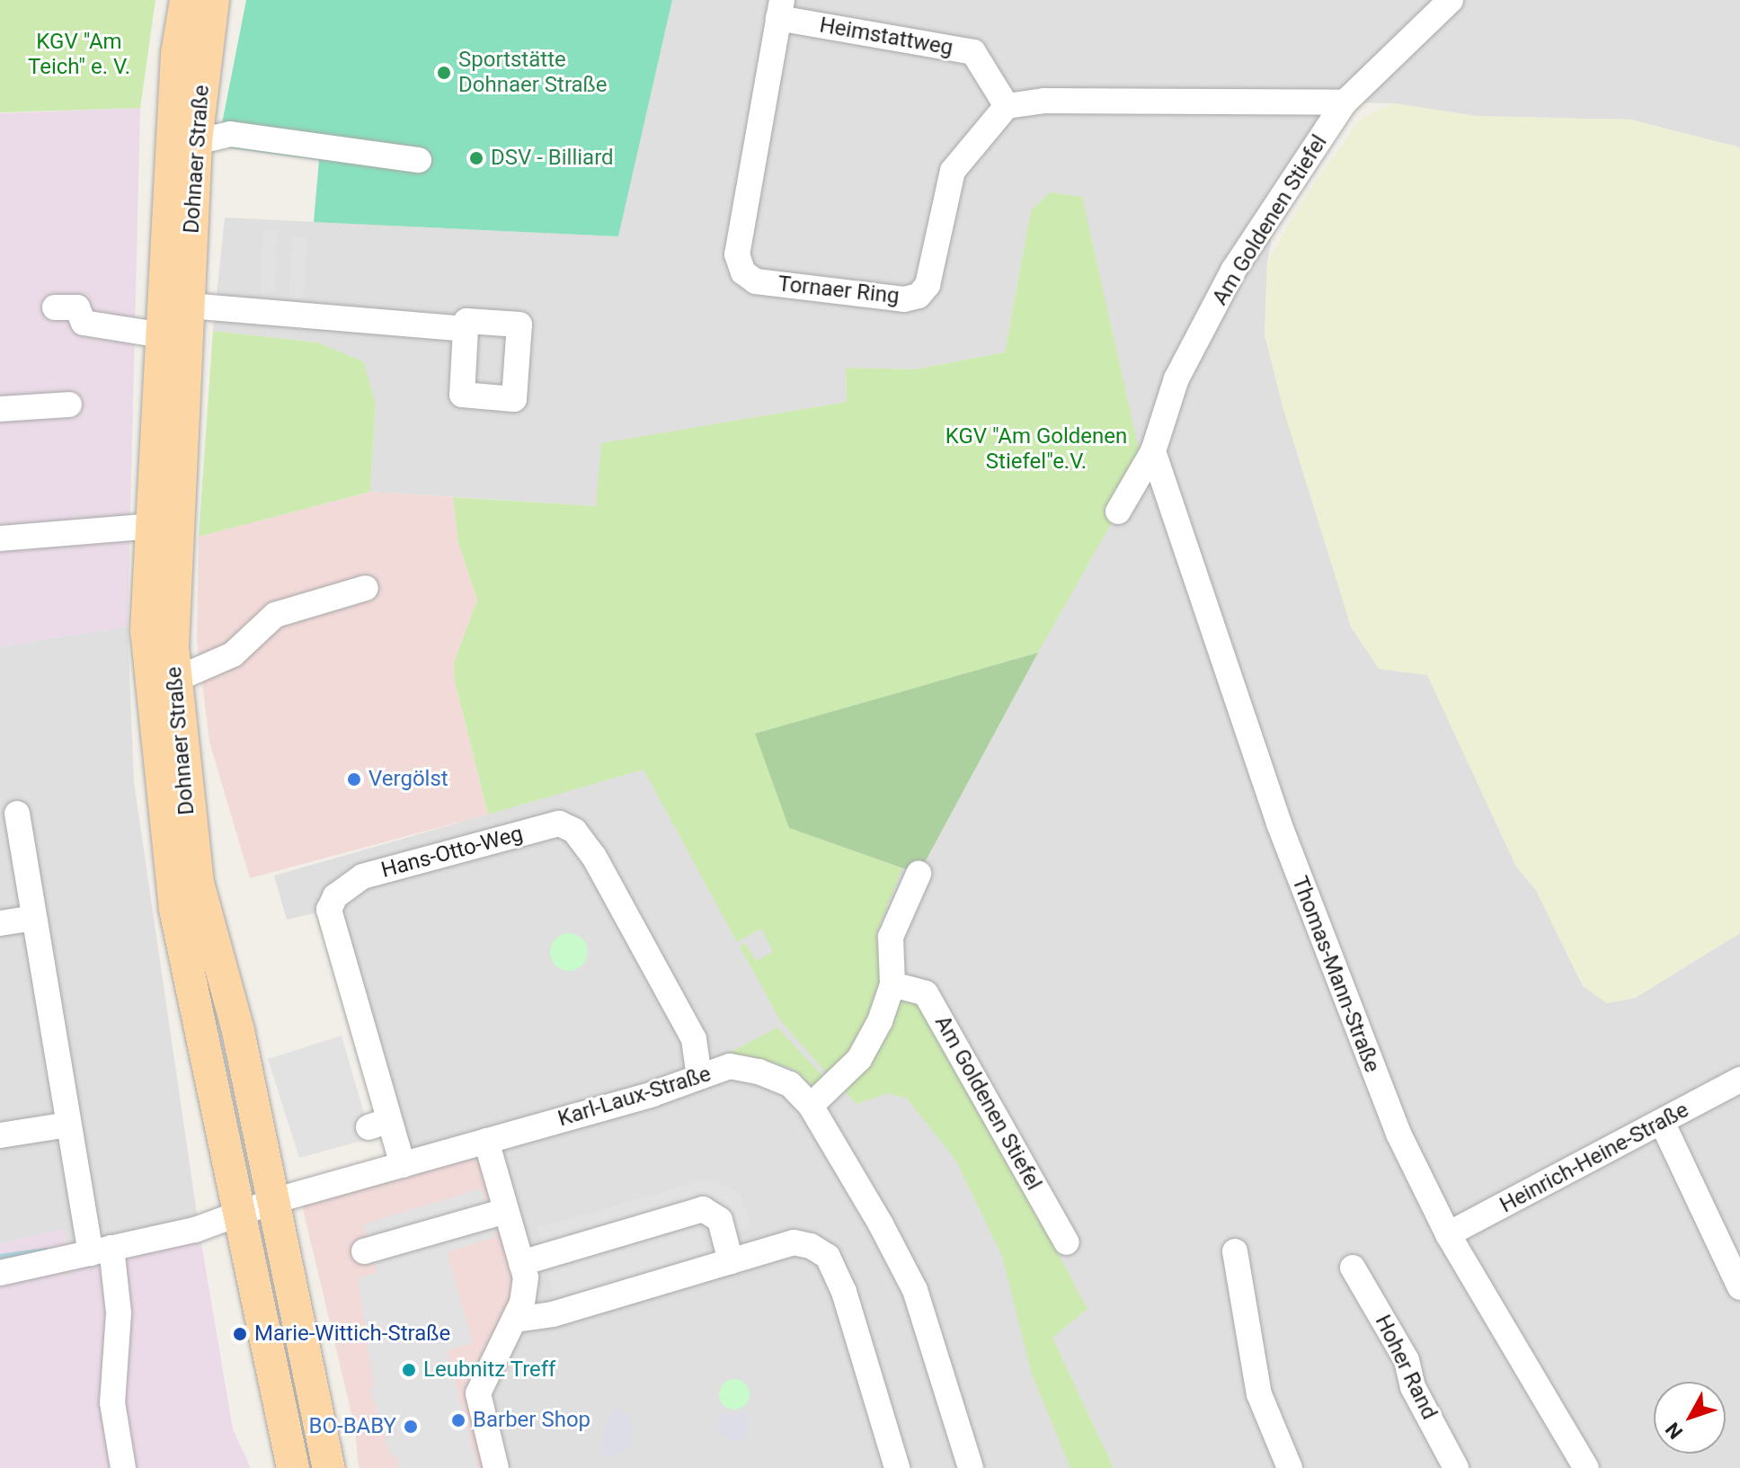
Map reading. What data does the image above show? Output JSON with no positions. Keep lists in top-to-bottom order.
{
  "streets": {
    "main road": ["Dohnaer Straße"],
    "street": [
      "Heimstattweg",
      "Am Goldenen Stiefel",
      "Tornaer Ring",
      "Hans-Otto-Weg",
      "Thomas-Mann-Straße",
      "Karl-Laux-Straße",
      "Heinrich-Heine-Straße",
      "Hoher Rand"
    ]
  },
  "crossings": [
    ["Heimstattweg", "Tornaer Ring"],
    ["Dohnaer Straße", "Karl-Laux-Straße"],
    ["Am Goldenen Stiefel", "Thomas-Mann-Straße"],
    ["Hans-Otto-Weg", "Karl-Laux-Straße"],
    ["Thomas-Mann-Straße", "Heinrich-Heine-Straße"]
  ],
  "parks": ["KGV \"Am Teich\" e. V.", "KGV \"Am Goldenen Stiefel\"e.V."],
  "places": [
    "Sportstätte Dohnaer Straße",
    "DSV - Billiard",
    "Vergölst",
    "Marie-Wittich-Straße",
    "Leubnitz Treff",
    "Barber Shop",
    "BO-BABY"
  ],
  "north": "bottom left"
}
